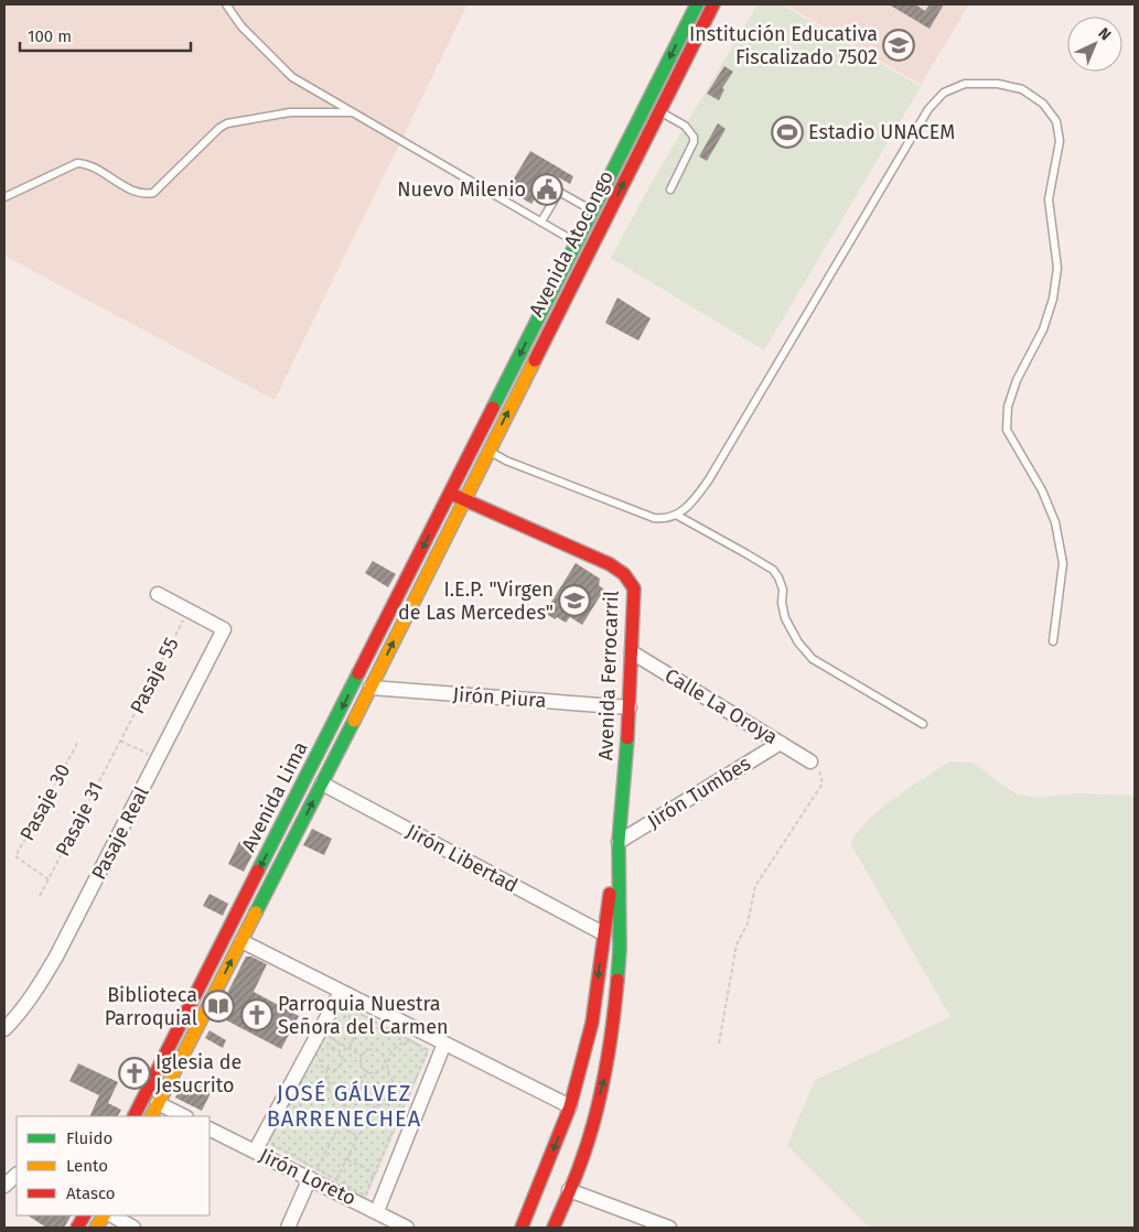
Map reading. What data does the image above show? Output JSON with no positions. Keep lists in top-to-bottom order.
{
  "streets": {
    "main road": ["Avenida Atocongo", "Avenida Ferrocarril", "Avenida Lima"],
    "street": [
      "Jirón Piura",
      "Calle La Oroya",
      "Jirón Tumbes",
      "Pasaje Real",
      "Jirón Libertad",
      "Jirón Loreto"
    ],
    "path": ["Pasaje 55", "Pasaje 30", "Pasaje 31"]
  },
  "crossings": [
    ["Avenida Atocongo", "Avenida Ferrocarril"],
    ["Avenida Atocongo", "Avenida Lima"],
    ["Pasaje 55", "Pasaje 31"],
    ["Pasaje 55", "Pasaje Real"],
    ["Avenida Ferrocarril", "Jirón Piura"],
    ["Avenida Ferrocarril", "Calle La Oroya"],
    ["Avenida Ferrocarril", "Jirón Tumbes"],
    ["Avenida Ferrocarril", "Avenida Lima"],
    ["Avenida Ferrocarril", "Jirón Libertad"],
    ["Jirón Piura", "Avenida Lima"],
    ["Calle La Oroya", "Jirón Tumbes"],
    ["Avenida Lima", "Jirón Libertad"],
    ["Pasaje 30", "Pasaje 31"]
  ],
  "districts": ["JOSÉ GÁLVEZ BARRENECHEA"],
  "places": {
    "school or university": ["Institución Educativa Fiscalizado 7502", "I.E.P. \"Virgen de Las Mercedes\""],
    "sports": ["Estadio UNACEM"],
    "public building": ["Nuevo Milenio"],
    "library": ["Biblioteca Parroquial"],
    "church": ["Parroquia Nuestra Señora del Carmen", "Iglesia de Jesucrito"]
  },
  "legend": ["Fluido", "Lento", "Atasco"],
  "scale_bar": "100 m",
  "north": "top right"
}
